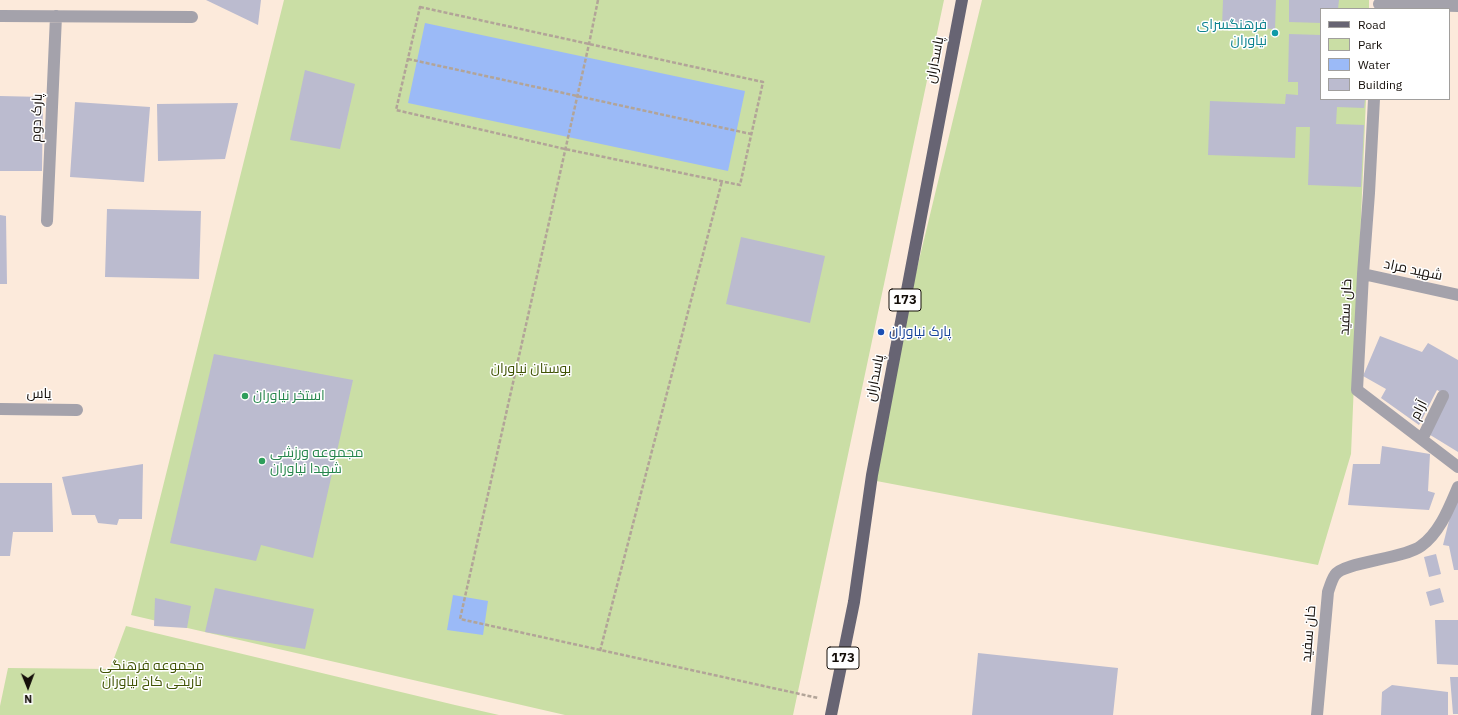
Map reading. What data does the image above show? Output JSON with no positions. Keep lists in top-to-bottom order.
{
  "streets": {
    "main road": ["پاسداران", "173"],
    "street": [
      "پارک دوم",
      "شهید مراد",
      "خان سفید",
      "یاس",
      "آرام"
    ]
  },
  "crossings": [
    ["شهید مراد", "خان سفید"],
    ["خان سفید", "آرام"]
  ],
  "parks": ["بوستان نیاوران", "مجموعه فرهنگی تاریخی کاخ نیاوران"],
  "places": [
    "فرهنگسرای نیاوران",
    "پارک نیاوران",
    "استخر نیاوران",
    "مجموعه ورزشی شهدا نیاوران"
  ],
  "legend": [
    "Road",
    "Park",
    "Water",
    "Building"
  ],
  "north": "bottom"
}
